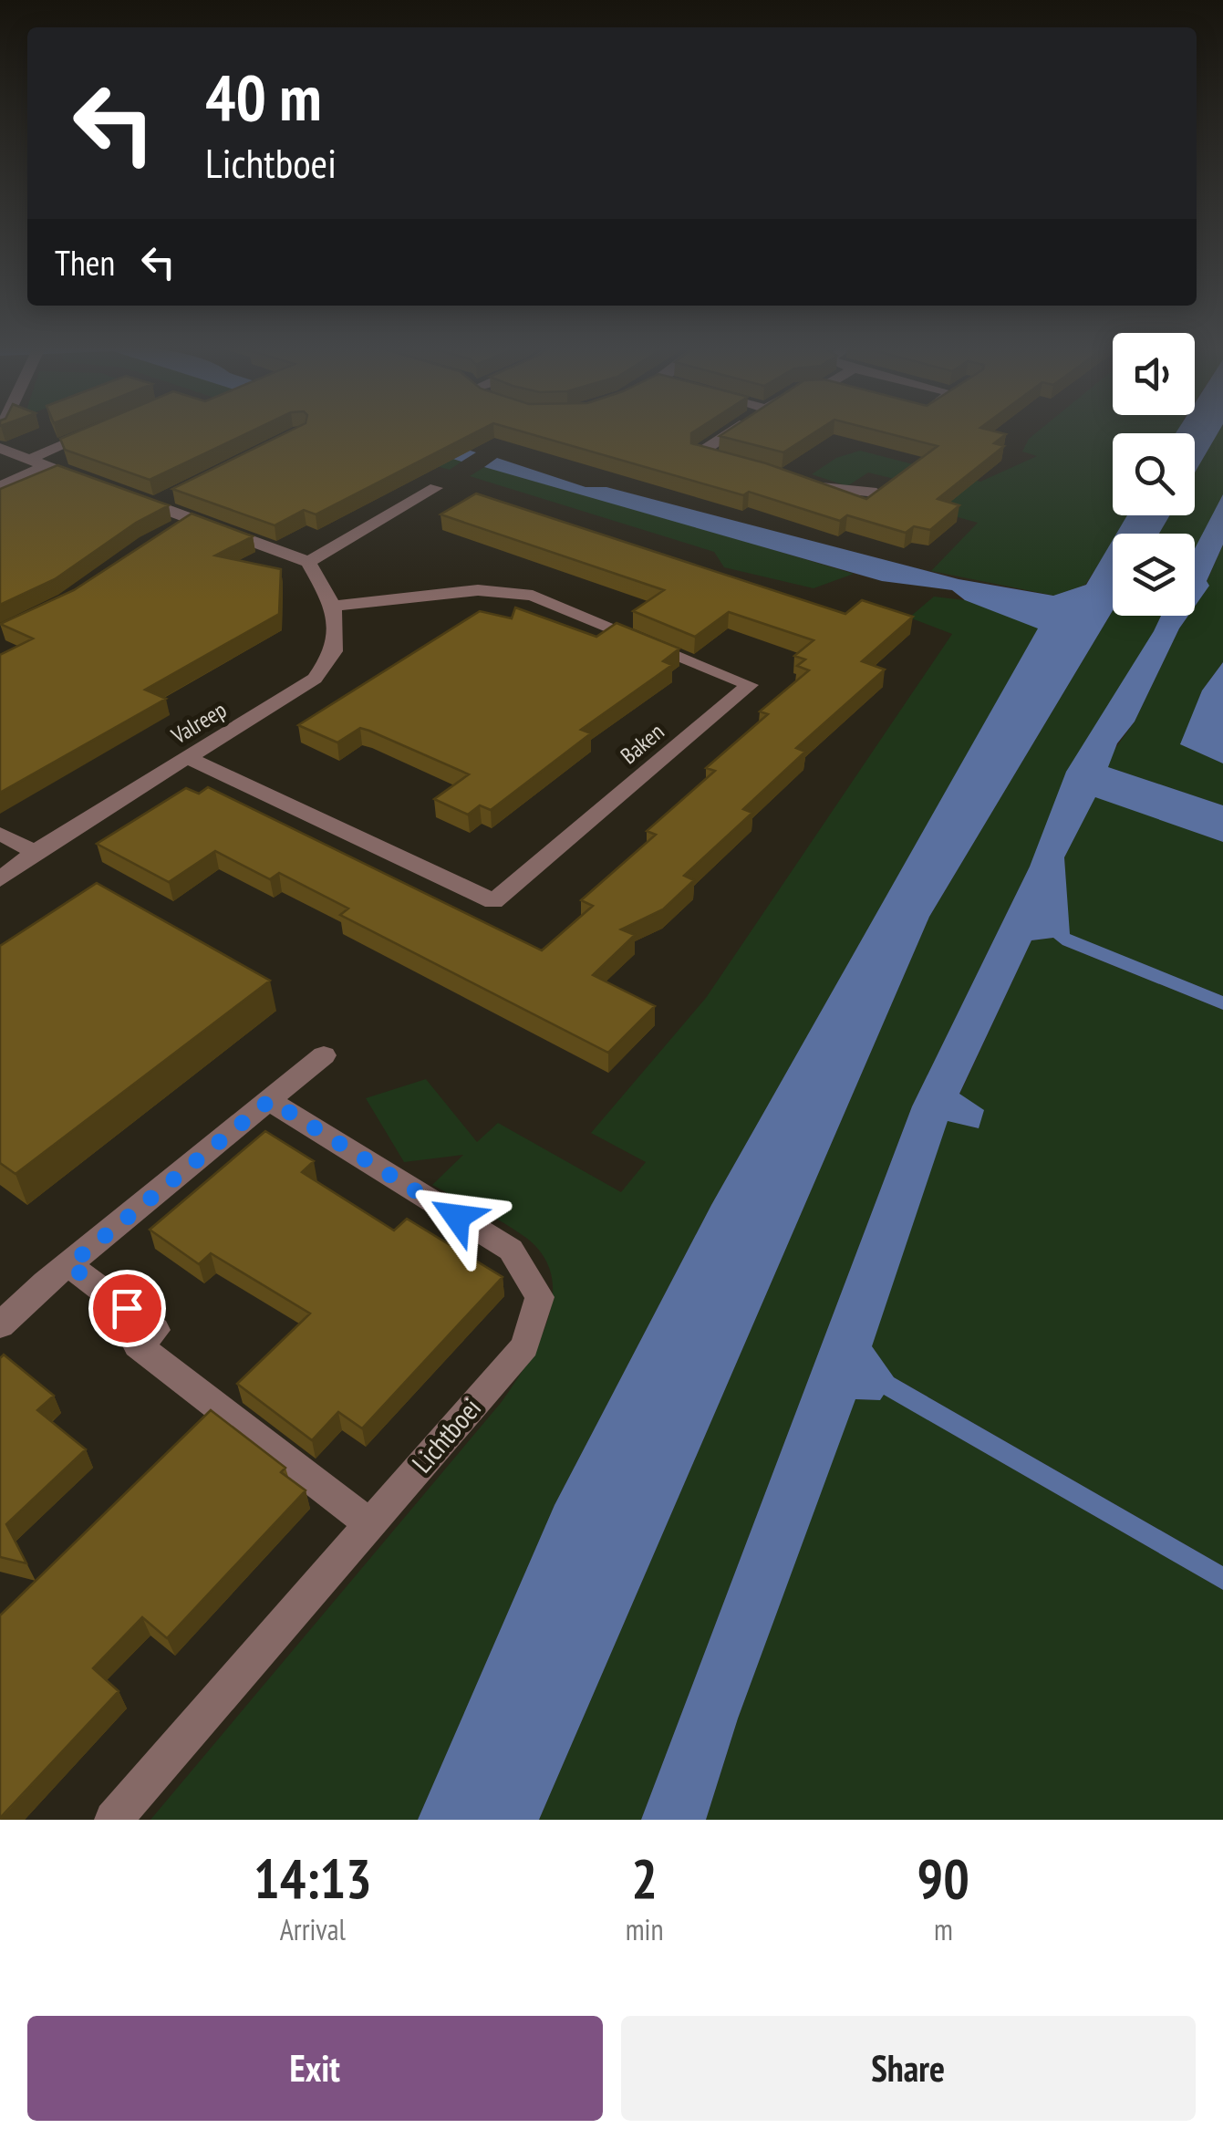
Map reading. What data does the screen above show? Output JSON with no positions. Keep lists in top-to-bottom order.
{
  "streets": {
    "street": ["Valreep", "Baken", "Lichtboei"]
  },
  "crossings": [
    ["Valreep", "Baken"]
  ],
  "page": {
    "turn": ["40 m", "Lichtboei"],
    "then": "Then",
    "eta": [
      "14:13",
      "Arrival",
      "2",
      "min",
      "90",
      "m"
    ],
    "buttons": ["Exit", "Share"]
  }
}
